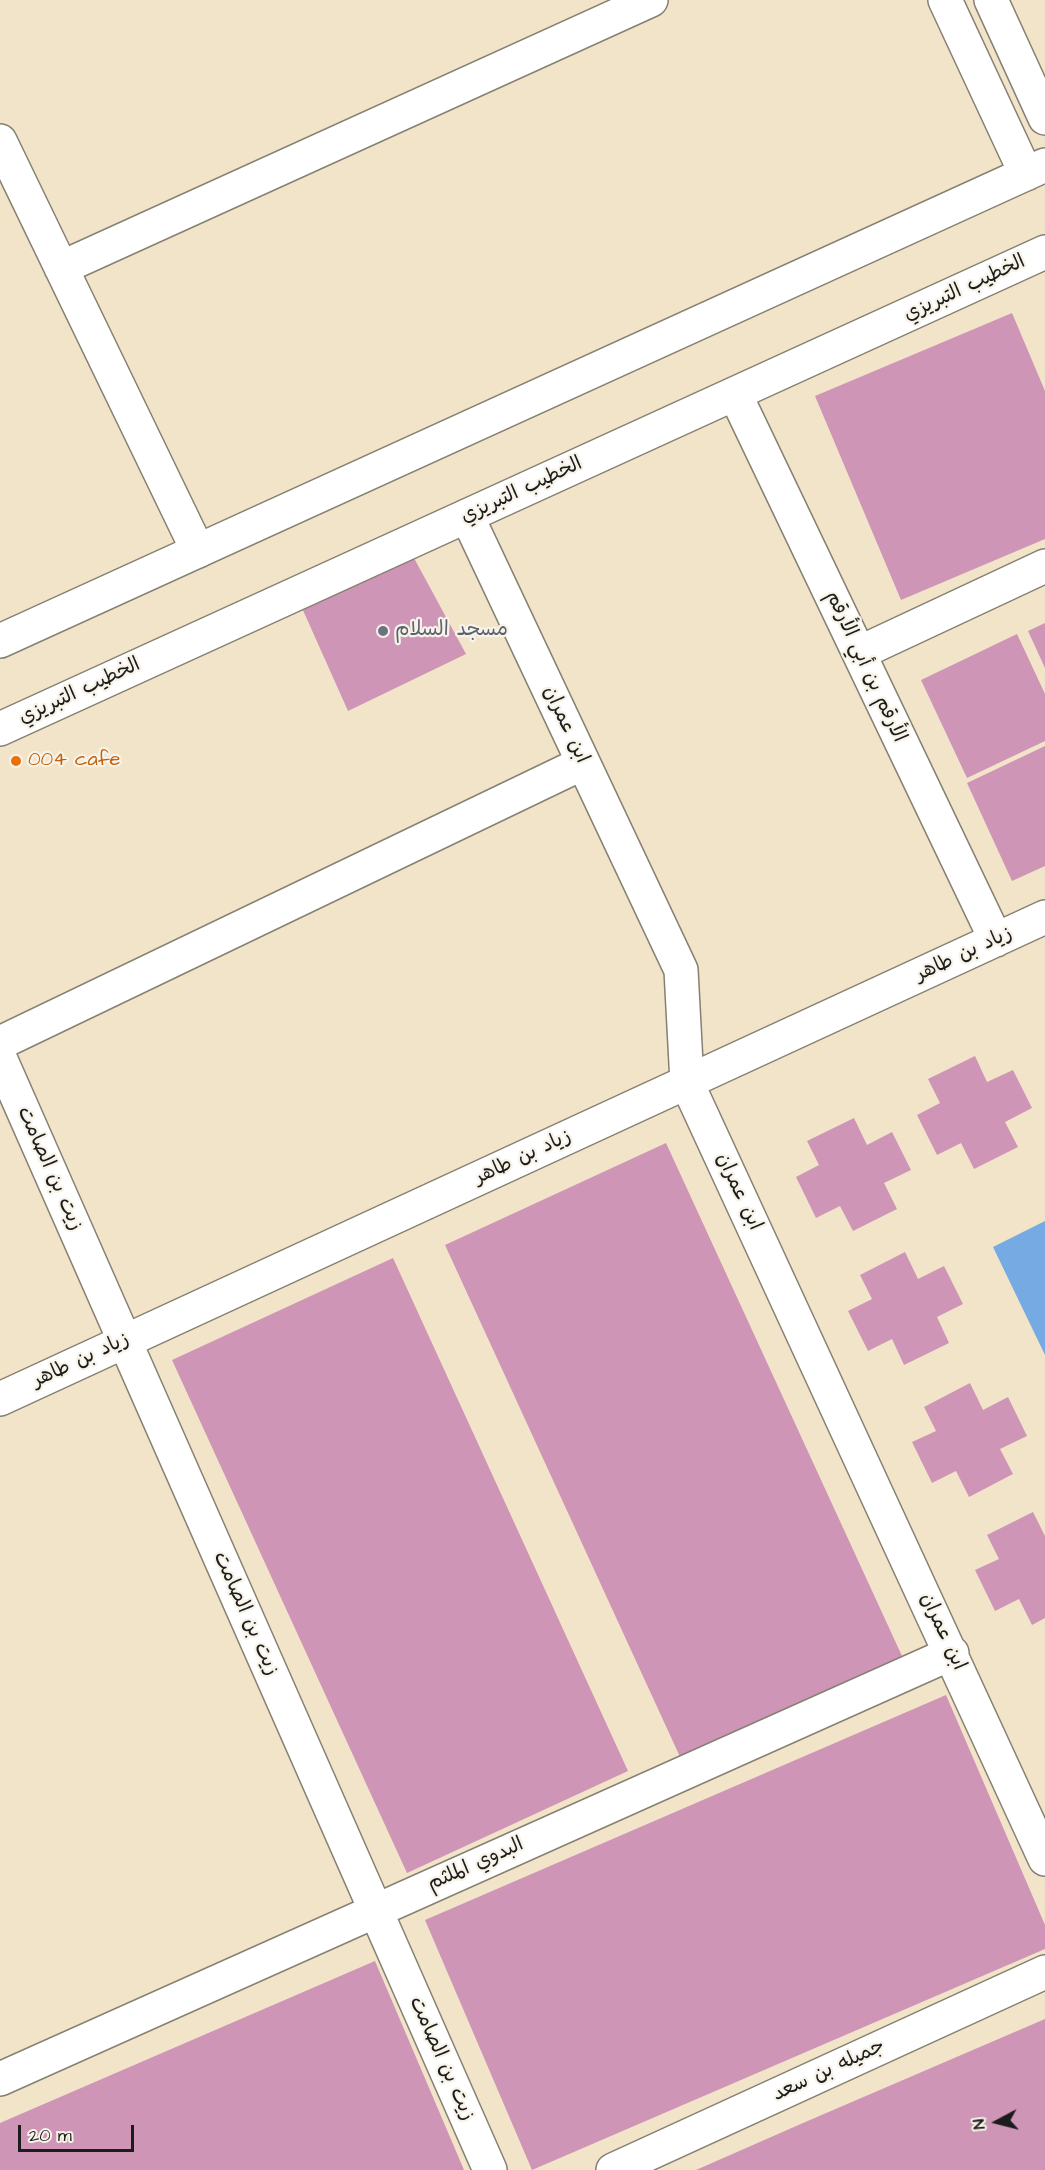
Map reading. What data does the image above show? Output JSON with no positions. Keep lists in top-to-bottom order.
{
  "streets": {
    "street": [
      "الخطيب التبريزي",
      "الأرقم بن أبي الأرقم",
      "ابن عمران",
      "زياد بن طاهر",
      "زيت بن الصامت",
      "البدوي الملثم",
      "جميله بن سعد"
    ]
  },
  "crossings": [
    ["الخطيب التبريزي", "الأرقم بن أبي الأرقم"],
    ["الخطيب التبريزي", "ابن عمران"],
    ["الأرقم بن أبي الأرقم", "زياد بن طاهر"],
    ["ابن عمران", "زياد بن طاهر"],
    ["ابن عمران", "البدوي الملثم"],
    ["زياد بن طاهر", "زيت بن الصامت"],
    ["زيت بن الصامت", "البدوي الملثم"]
  ],
  "places": ["مسجد السلام", "004 cafe"],
  "scale_bar": "20 m",
  "north": "left"
}
